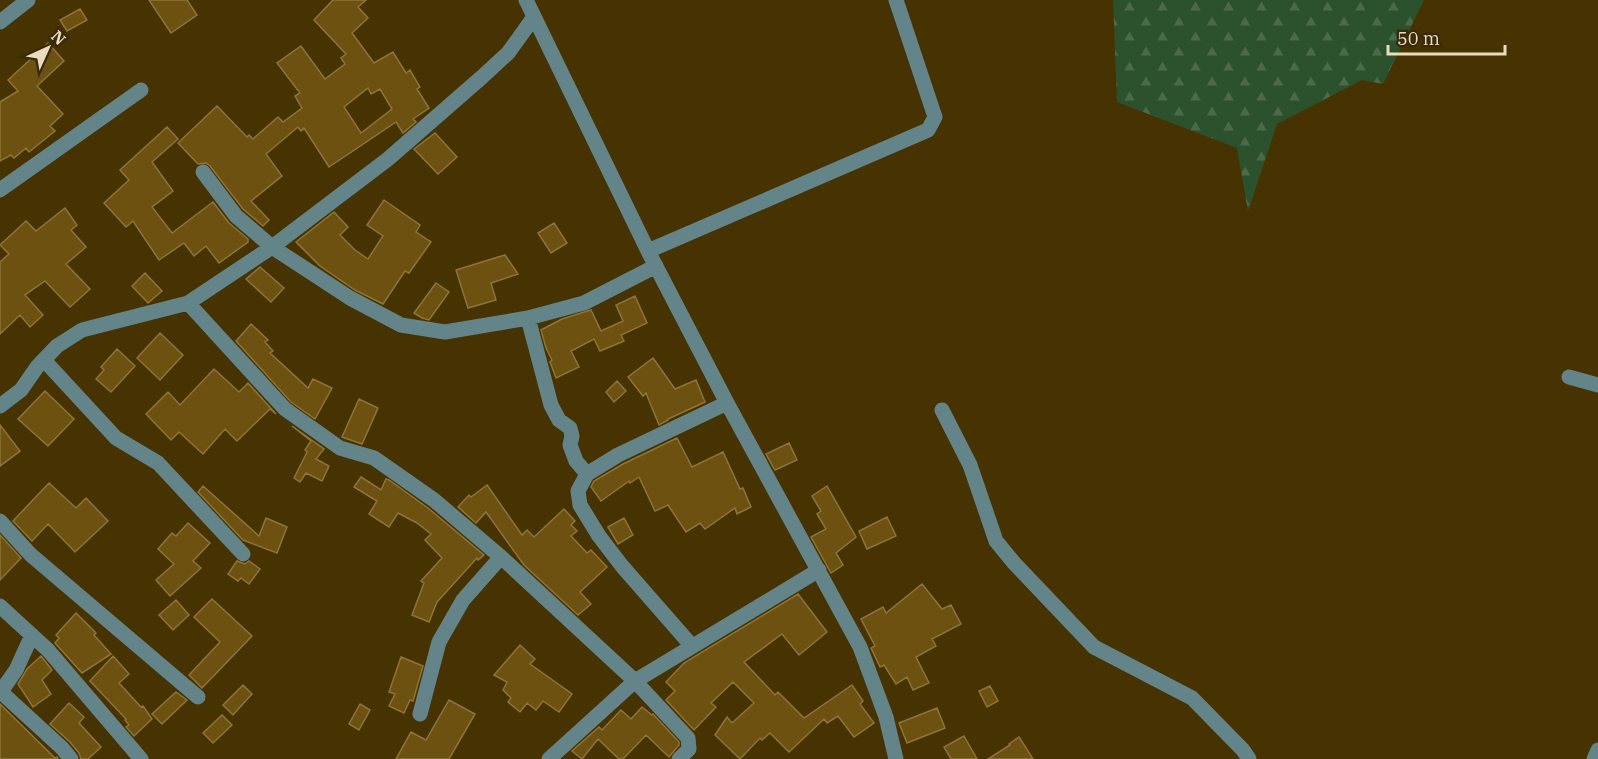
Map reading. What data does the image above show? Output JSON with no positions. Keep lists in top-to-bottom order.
{
  "scale_bar": "50 m",
  "north": "top right"
}
